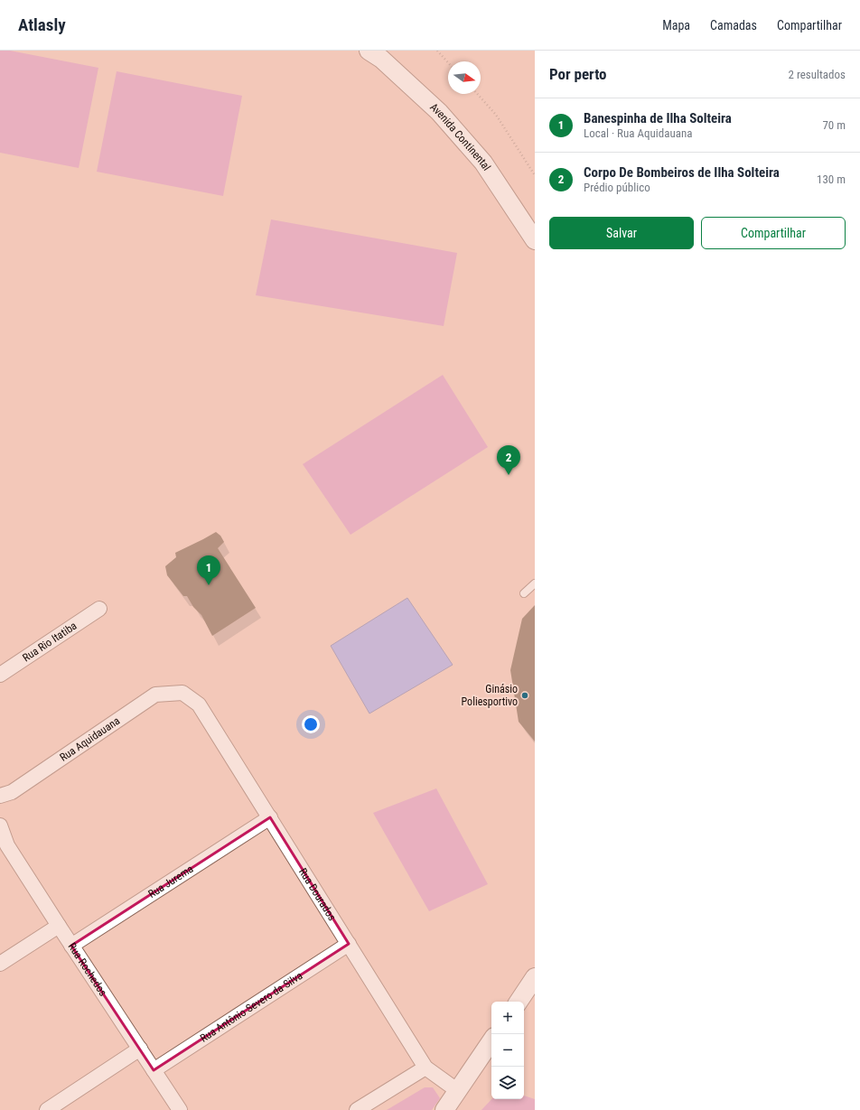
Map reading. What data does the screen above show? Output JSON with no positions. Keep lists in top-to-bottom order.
{
  "streets": {
    "street": [
      "Avenida Continental",
      "Rua Rio Itatiba",
      "Rua Aquidauana",
      "Rua Jurema",
      "Rua Dourados",
      "Rua Rochedos",
      "Rua Antônio Severo da Silva"
    ]
  },
  "crossings": [
    ["Rua Aquidauana", "Rua Dourados"],
    ["Rua Jurema", "Rua Dourados"],
    ["Rua Jurema", "Rua Rochedos"],
    ["Rua Dourados", "Rua Antônio Severo da Silva"],
    ["Rua Rochedos", "Rua Antônio Severo da Silva"]
  ],
  "places": ["Ginásio Poliesportivo"],
  "north": "right",
  "page": {
    "header": "Atlasly",
    "nav": ["Mapa", "Camadas", "Compartilhar"],
    "heading": ["Por perto", "2 resultados"],
    "list": [
      {
        "mark": "1",
        "name": "Banespinha de Ilha Solteira",
        "note": "Local · Rua Aquidauana",
        "value": "70 m"
      },
      {
        "mark": "2",
        "name": "Corpo De Bombeiros de Ilha Solteira",
        "note": "Prédio público",
        "value": "130 m"
      }
    ],
    "buttons": ["Salvar", "Compartilhar"],
    "pins": ["2", "1"],
    "map_buttons": ["+", "−"]
  }
}
